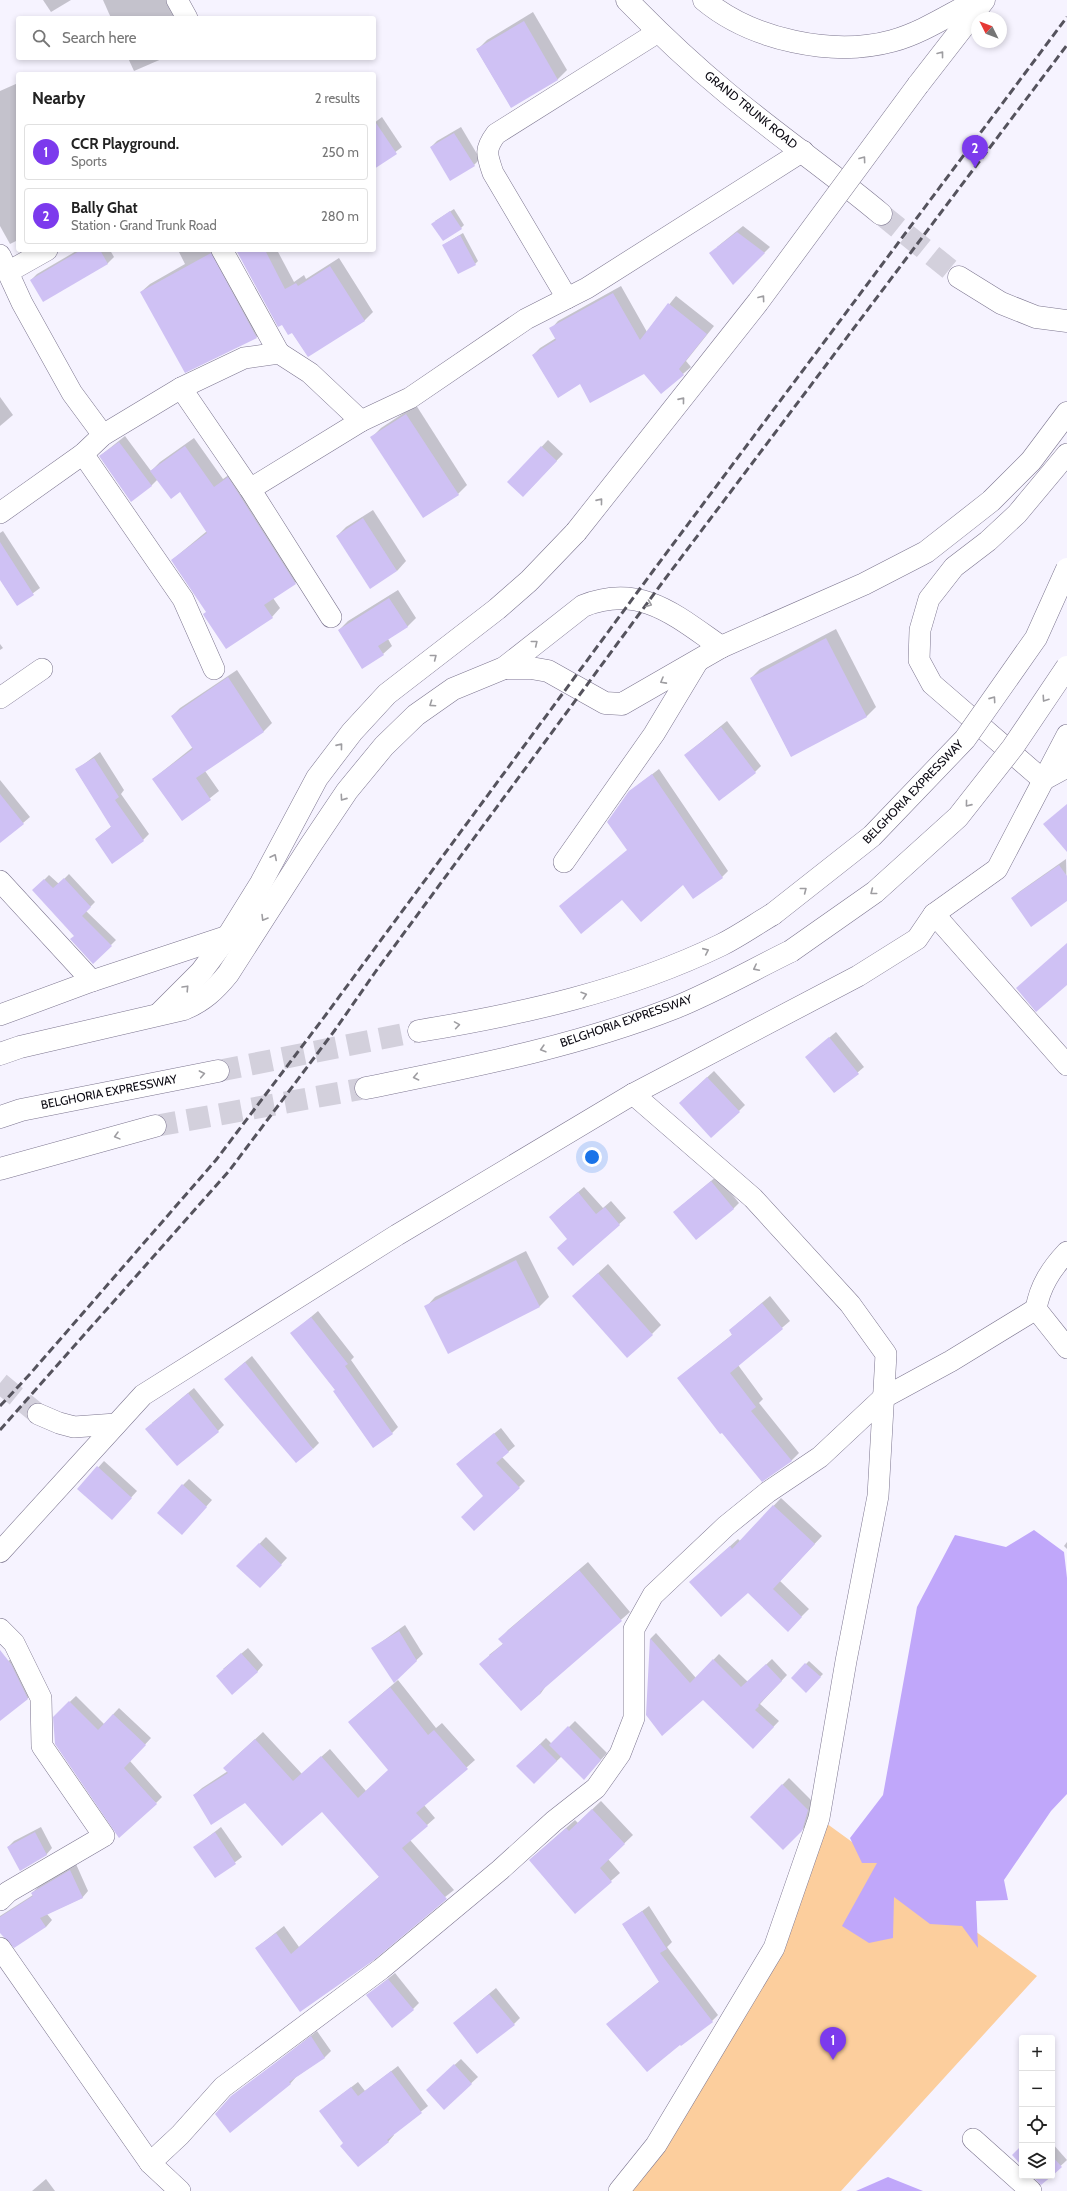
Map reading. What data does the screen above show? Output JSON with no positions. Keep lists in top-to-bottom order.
{
  "streets": {
    "main road": ["GRAND TRUNK ROAD", "BELGHORIA EXPRESSWAY"]
  },
  "north": "top left",
  "page": {
    "search": "Search here",
    "heading": ["Nearby", "2 results"],
    "list": [
      {
        "mark": "1",
        "name": "CCR Playground.",
        "note": "Sports",
        "value": "250 m"
      },
      {
        "mark": "2",
        "name": "Bally Ghat",
        "note": "Station · Grand Trunk Road",
        "value": "280 m"
      }
    ],
    "pins": ["2", "1"],
    "map_buttons": ["+", "−"]
  }
}
